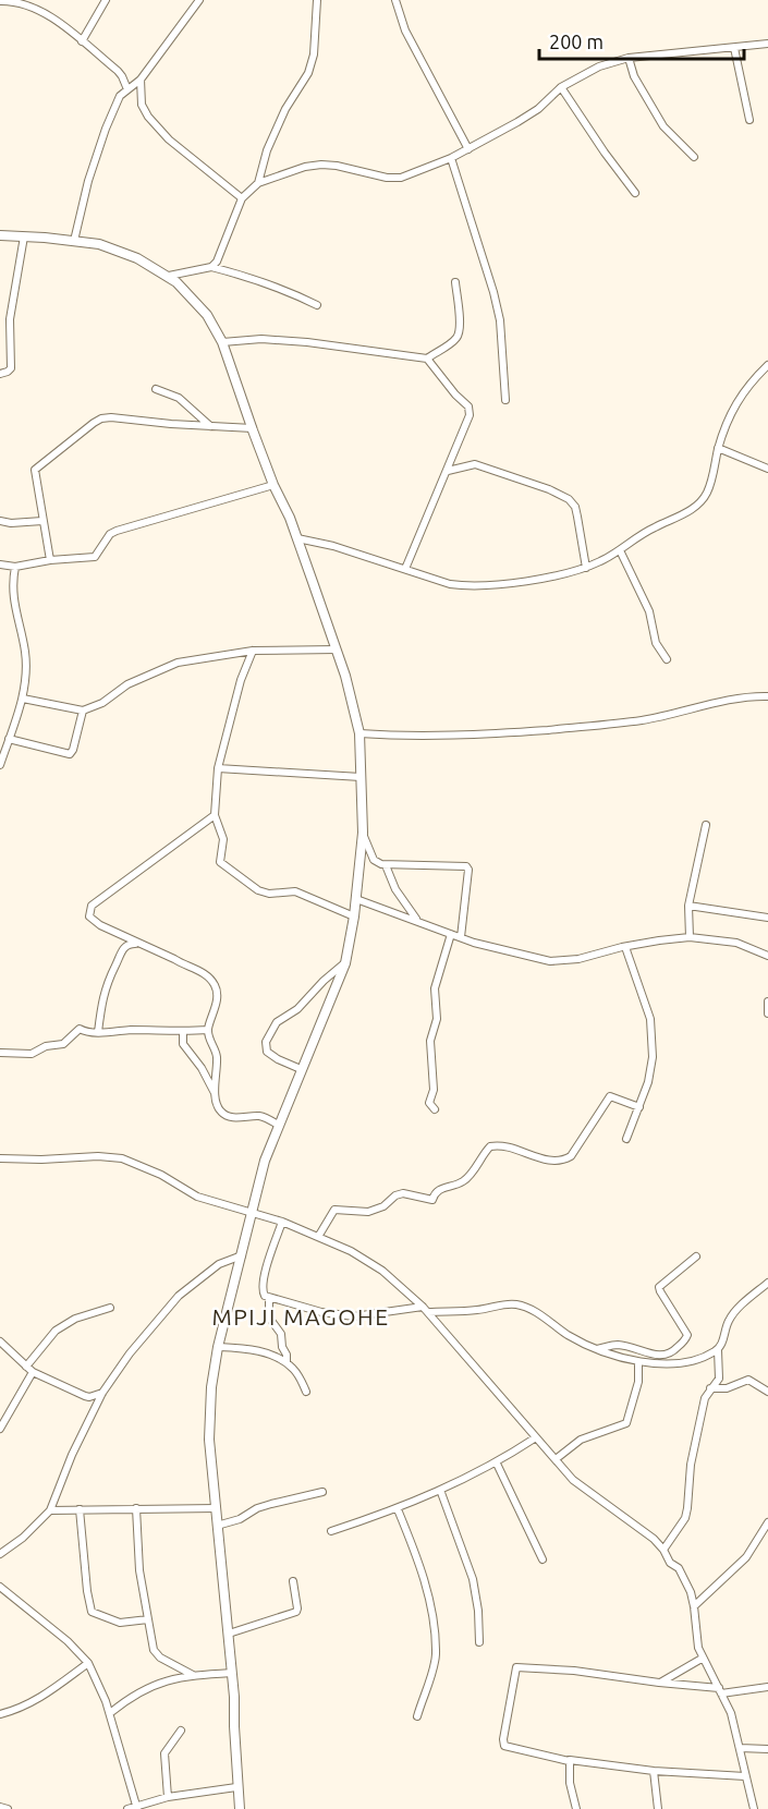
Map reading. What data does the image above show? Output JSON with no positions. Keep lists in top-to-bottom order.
{
  "districts": ["MPIJI MAGOHE"],
  "scale_bar": "200 m"
}
